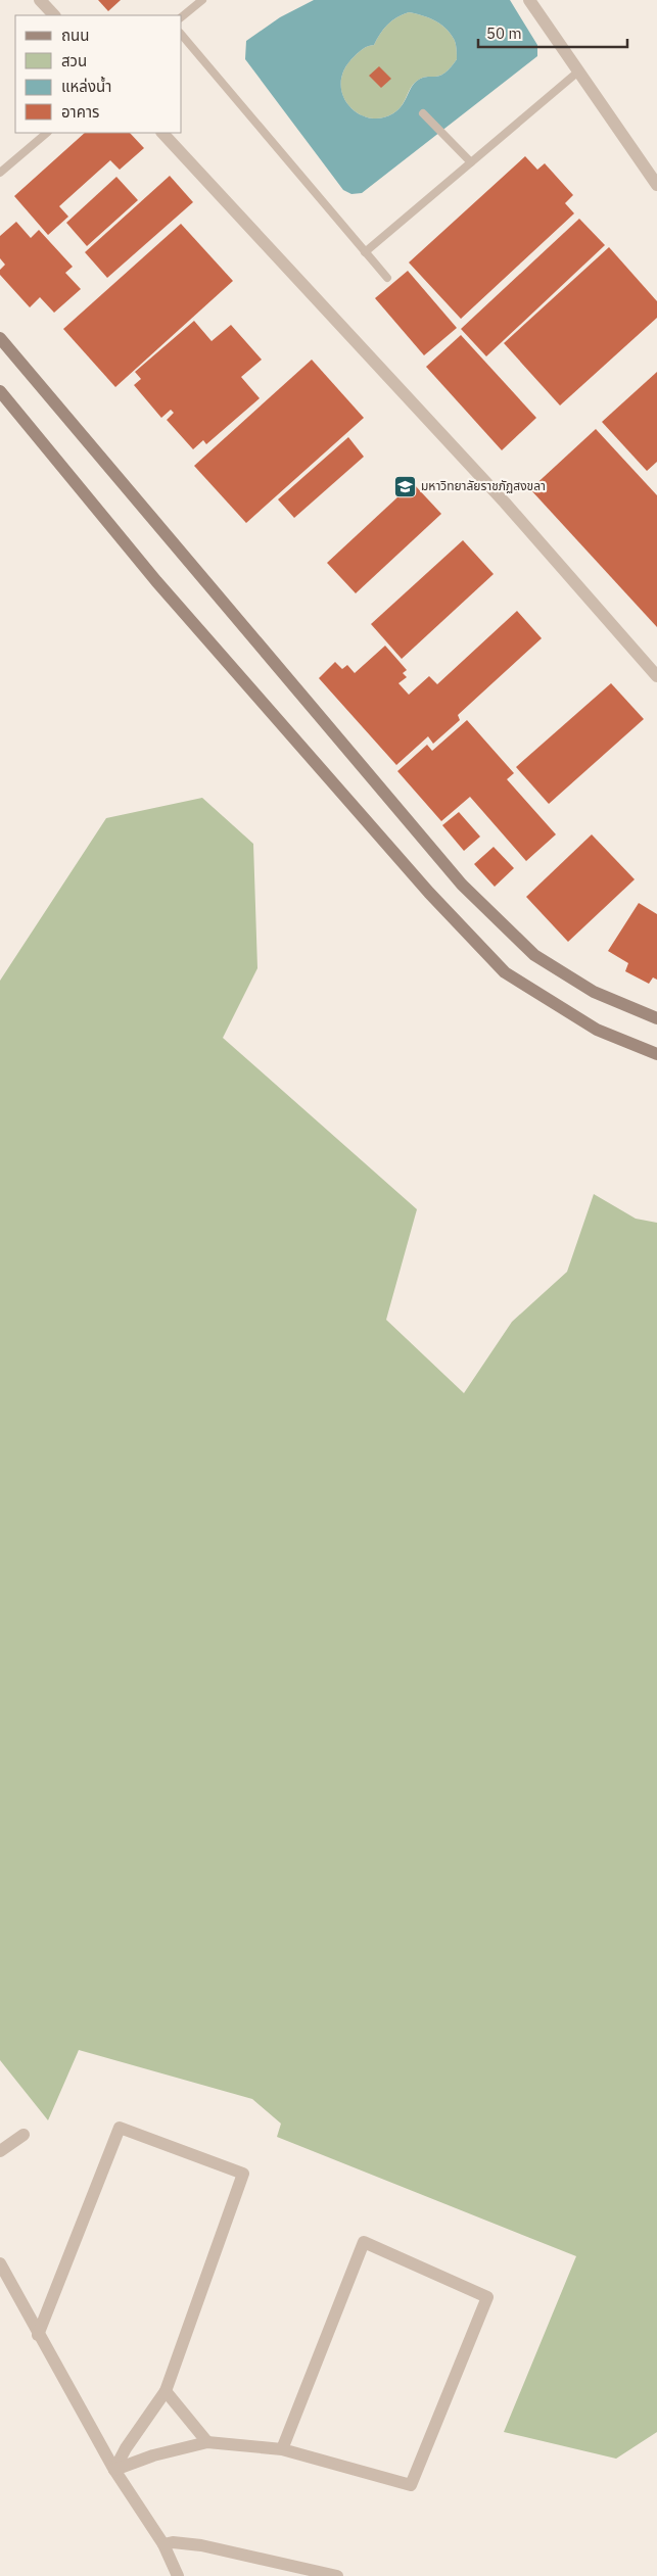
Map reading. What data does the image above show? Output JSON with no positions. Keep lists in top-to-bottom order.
{
  "places": {
    "school or university": ["มหาวิทยาลัยราชภัฏสงขลา"]
  },
  "legend": [
    "ถนน",
    "สวน",
    "แหล่งน้ำ",
    "อาคาร"
  ],
  "scale_bar": "50 m"
}
